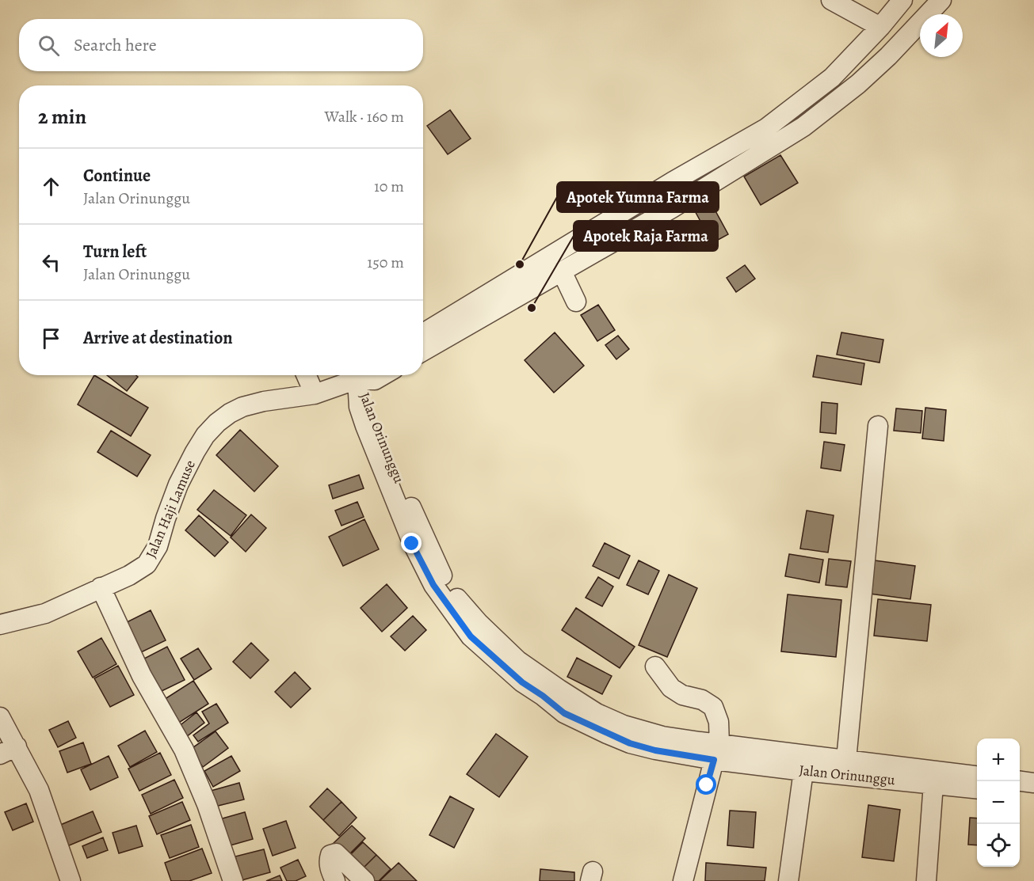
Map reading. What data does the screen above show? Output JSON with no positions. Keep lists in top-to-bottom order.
{
  "streets": {
    "street": ["Jalan Orinunggu", "Jalan Haji Lamuse"]
  },
  "places": ["Apotek Yumna Farma", "Apotek Raja Farma"],
  "north": "top right",
  "page": {
    "search": "Search here",
    "heading": ["2 min", "Walk · 160 m"],
    "list": [
      ["Continue", "Jalan Orinunggu", "10 m"],
      ["Turn left", "Jalan Orinunggu", "150 m"],
      "Arrive at destination"
    ],
    "map_buttons": ["+", "−"]
  }
}
